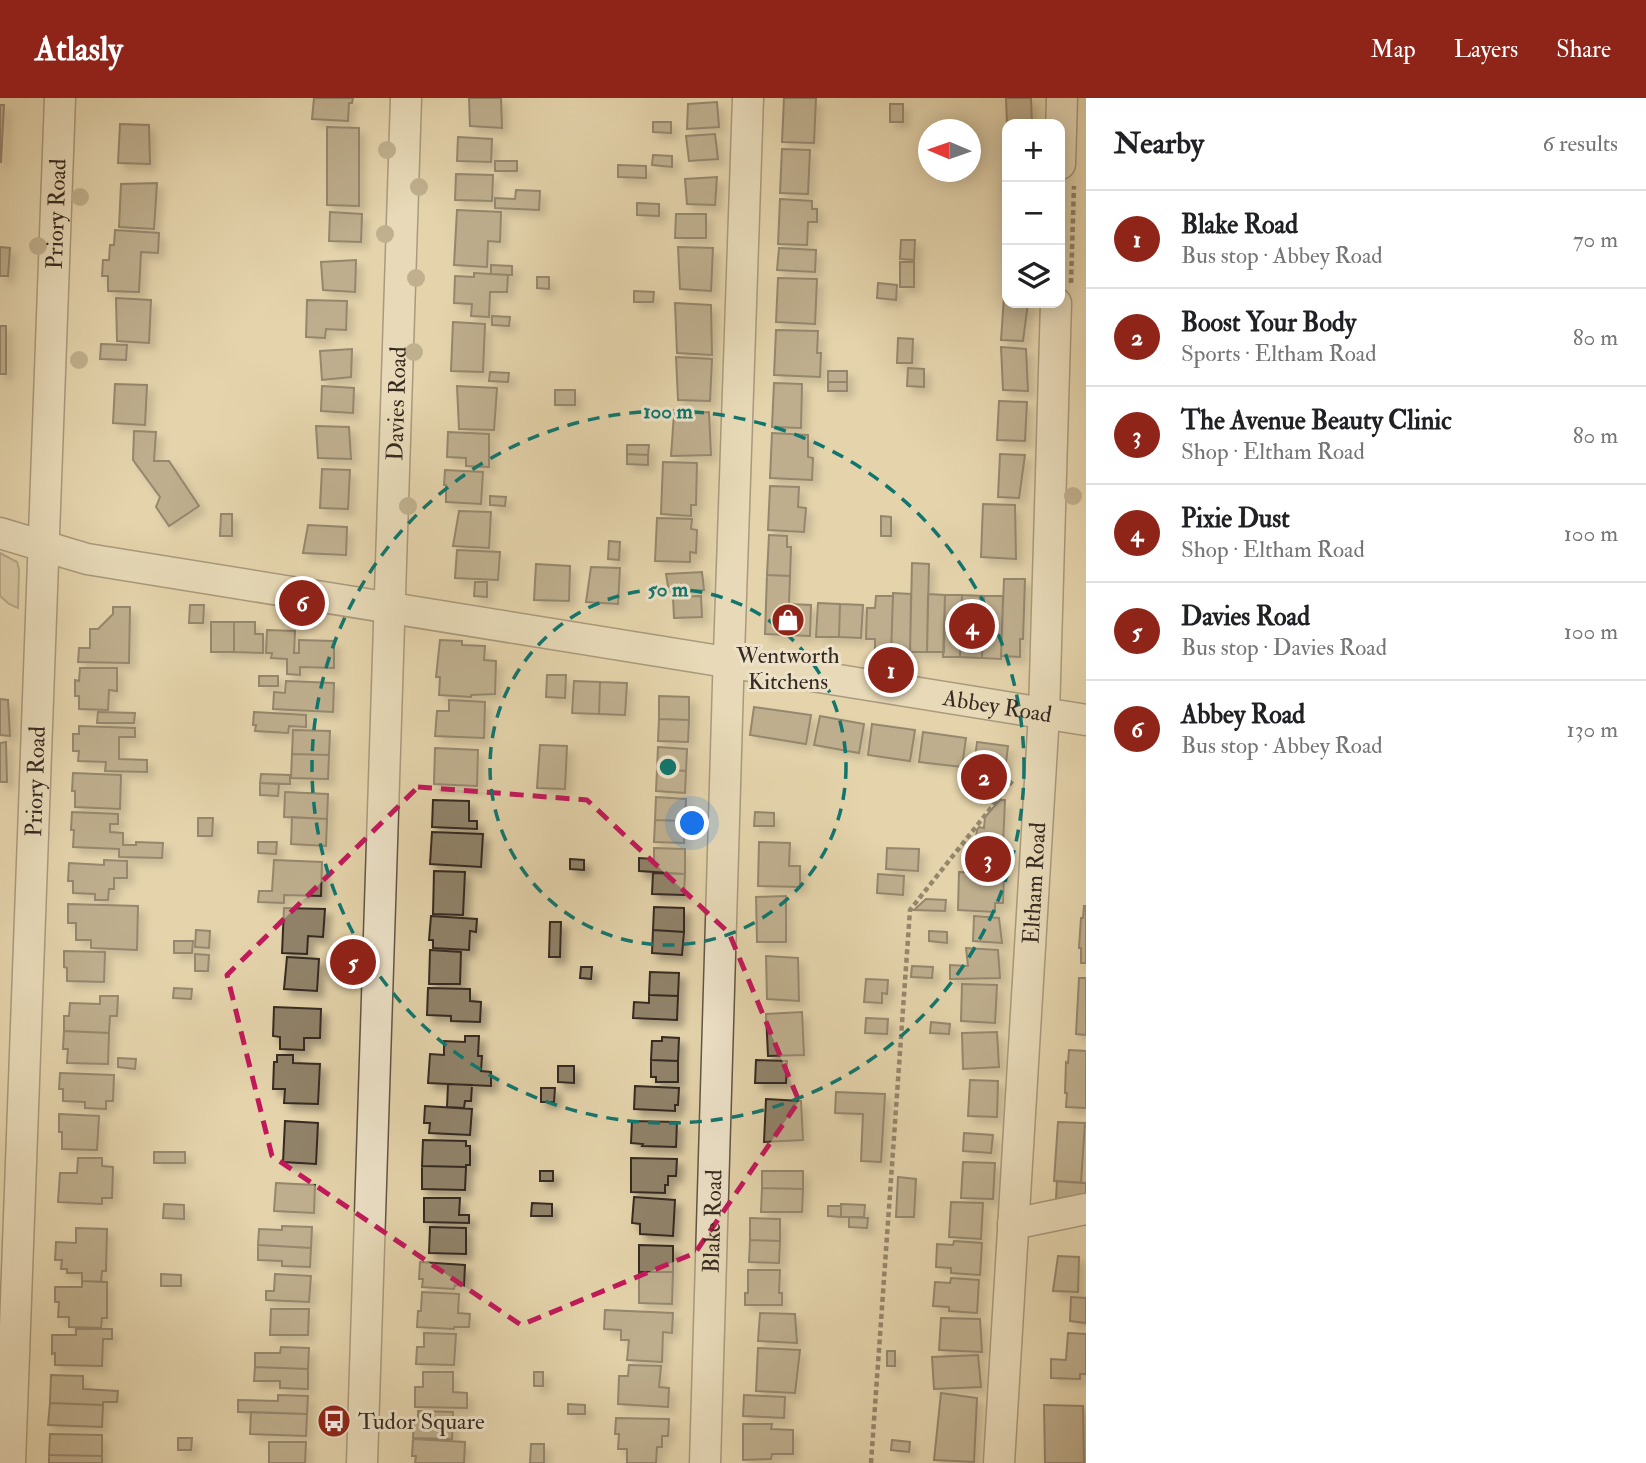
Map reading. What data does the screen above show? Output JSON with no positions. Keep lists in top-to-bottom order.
{
  "streets": {
    "street": [
      "Priory Road",
      "Davies Road",
      "Abbey Road",
      "Eltham Road",
      "Blake Road"
    ]
  },
  "crossings": [
    ["Priory Road", "Abbey Road"],
    ["Davies Road", "Abbey Road"],
    ["Abbey Road", "Eltham Road"],
    ["Abbey Road", "Blake Road"]
  ],
  "places": {
    "shop": ["Wentworth Kitchens"],
    "bus stop": ["Tudor Square"]
  },
  "north": "left",
  "page": {
    "header": "Atlasly",
    "nav": ["Map", "Layers", "Share"],
    "heading": ["Nearby", "6 results"],
    "map_buttons": ["+", "−"],
    "list": [
      {
        "mark": "1",
        "name": "Blake Road",
        "note": "Bus stop · Abbey Road",
        "value": "70 m"
      },
      {
        "mark": "2",
        "name": "Boost Your Body",
        "note": "Sports · Eltham Road",
        "value": "80 m"
      },
      {
        "mark": "3",
        "name": "The Avenue Beauty Clinic",
        "note": "Shop · Eltham Road",
        "value": "80 m"
      },
      {
        "mark": "4",
        "name": "Pixie Dust",
        "note": "Shop · Eltham Road",
        "value": "100 m"
      },
      {
        "mark": "5",
        "name": "Davies Road",
        "note": "Bus stop · Davies Road",
        "value": "100 m"
      },
      {
        "mark": "6",
        "name": "Abbey Road",
        "note": "Bus stop · Abbey Road",
        "value": "130 m"
      }
    ],
    "pins": [
      "6",
      "4",
      "1",
      "2",
      "3",
      "5"
    ]
  },
  "rings": ["100 m", "50 m"]
}
